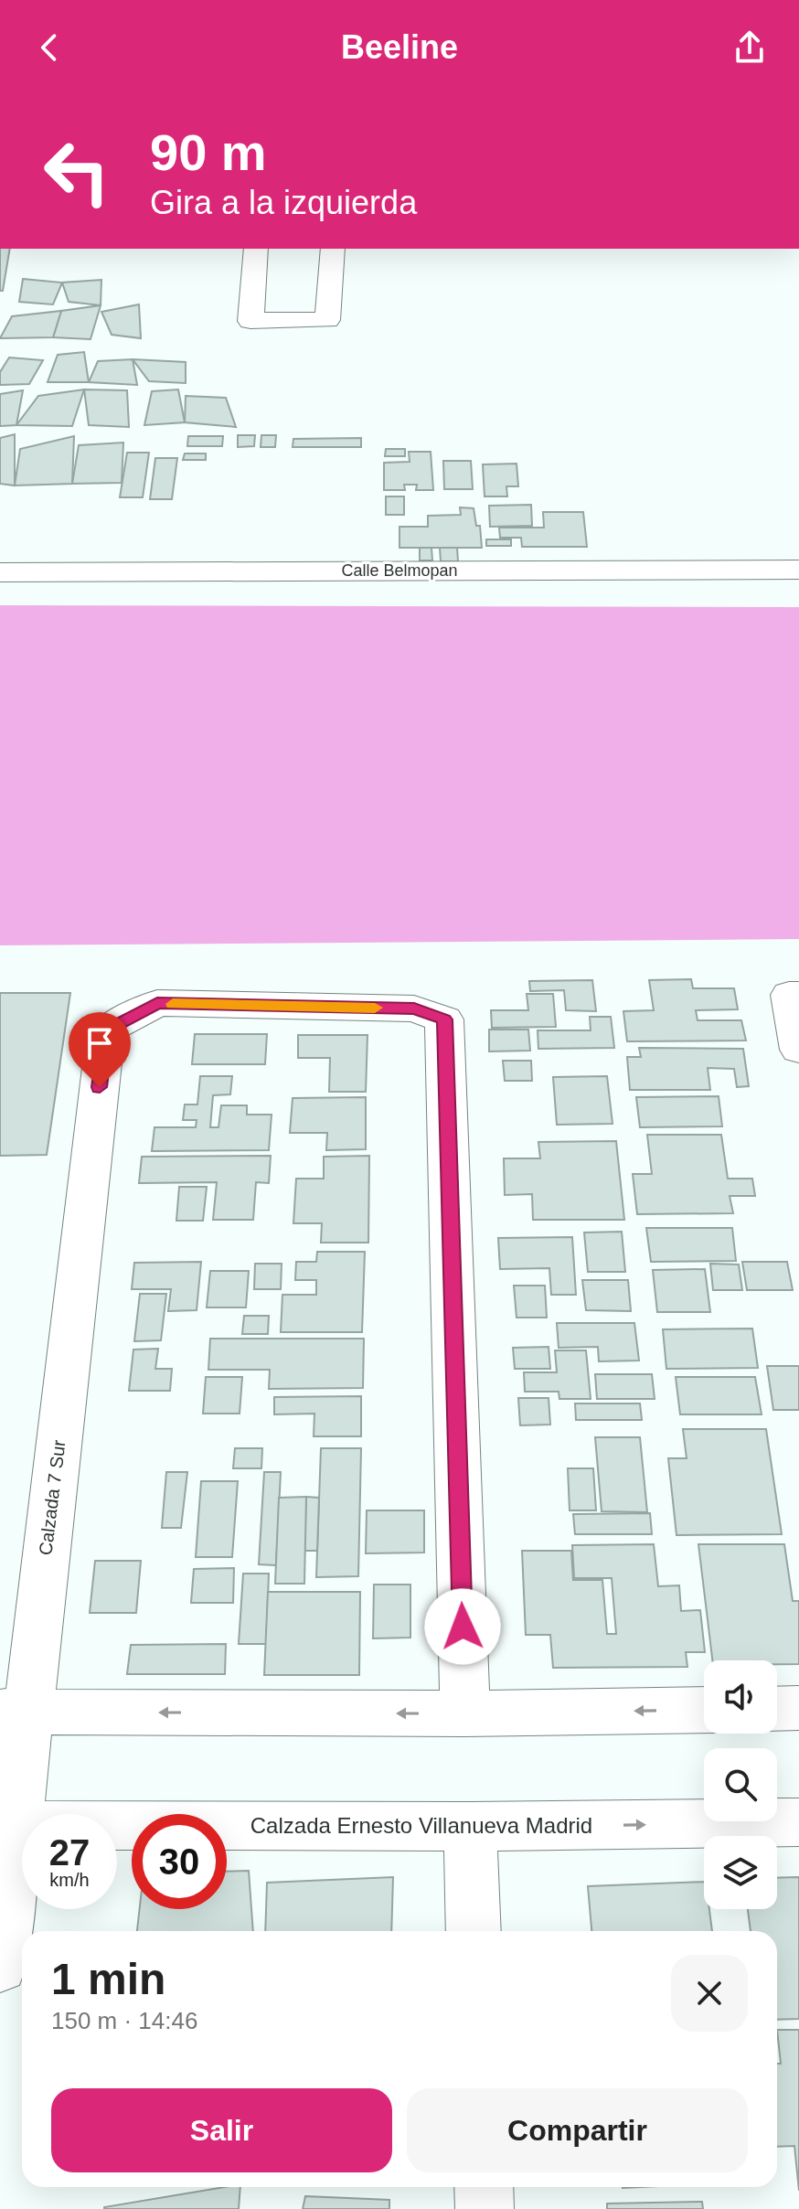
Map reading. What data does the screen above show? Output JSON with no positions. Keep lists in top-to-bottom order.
{
  "streets": {
    "street": ["Calle Belmopan", "Calzada 7 Sur", "Calzada Ernesto Villanueva Madrid"]
  },
  "crossings": [
    ["Calzada 7 Sur", "Calzada Ernesto Villanueva Madrid"]
  ],
  "page": {
    "header": "Beeline",
    "turn": ["90 m", "Gira a la izquierda"],
    "speed": "27 km/h",
    "limit": "30",
    "heading": ["1 min", "150 m · 14:46"],
    "buttons": ["Salir", "Compartir"]
  }
}
